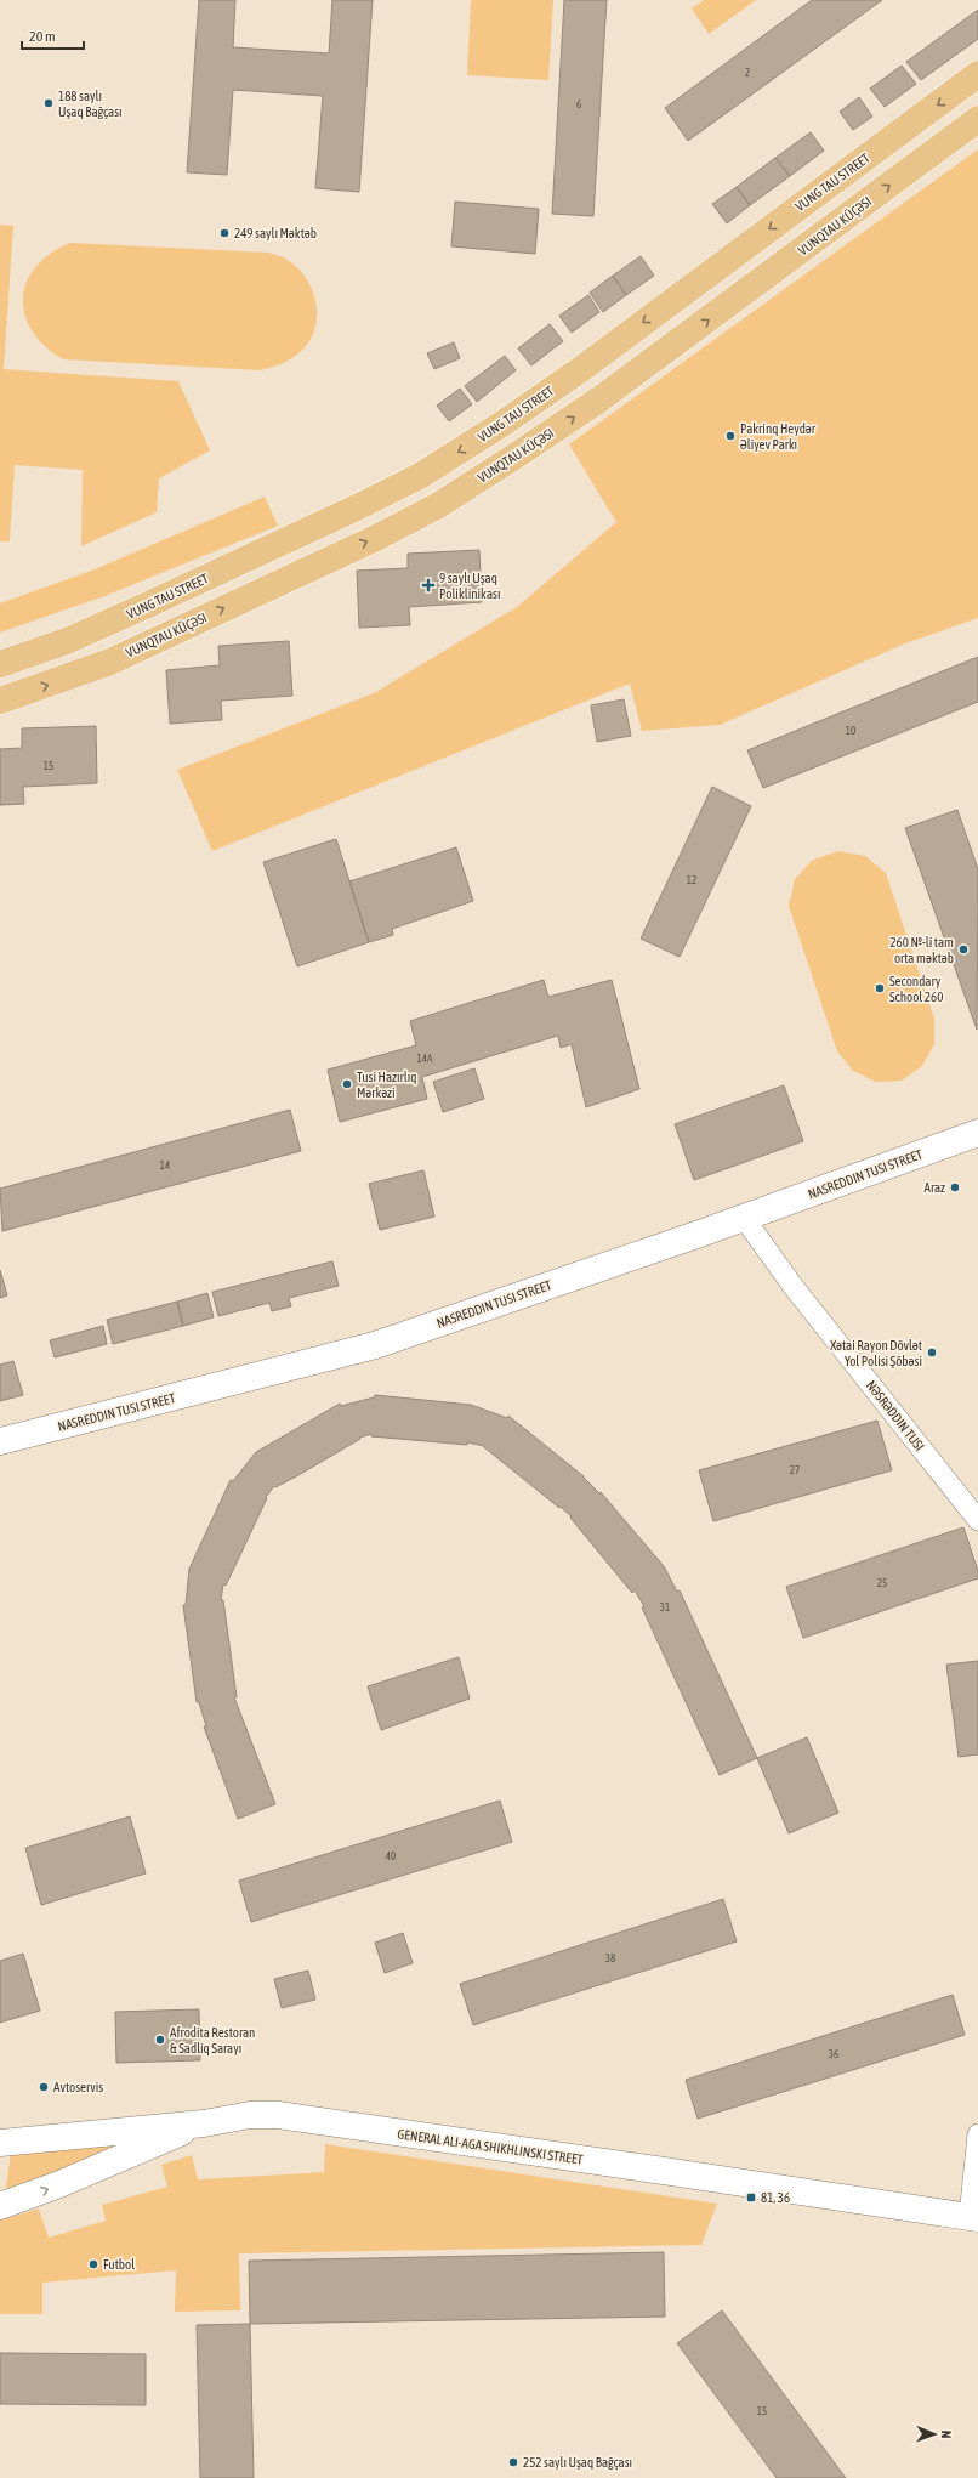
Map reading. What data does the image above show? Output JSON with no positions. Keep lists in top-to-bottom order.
{
  "streets": {
    "main road": [
      "VUNG TAU STREET",
      "VUNQTAU KÜÇƏSI",
      "NASREDDIN TUSI STREET",
      "GENERAL ALI-AGA SHIKHLINSKI STREET"
    ],
    "street": ["NƏSRƏDDIN TUSI"]
  },
  "crossings": [
    ["NASREDDIN TUSI STREET", "NƏSRƏDDIN TUSI"]
  ],
  "one_way": ["VUNG TAU STREET", "VUNQTAU KÜÇƏSI"],
  "places": {
    "other": [
      "188 saylı Uşaq Bağçası",
      "249 saylı Məktəb",
      "Pakrinq Heydər Əliyev Parkı",
      "260 №-li tam orta məktəb",
      "Secondary School 260",
      "Tusi Hazırlıq Mərkəzi",
      "Araz",
      "Xətai Rayon Dövlət Yol Polisi Şöbəsi",
      "Afrodita Restoran & Sadliq Sarayı",
      "Avtoservis",
      "Futbol",
      "252 saylı Uşaq Bağçası"
    ],
    "health": ["9 saylı Uşaq Poliklinikası"],
    "transit": ["81, 36"]
  },
  "house_numbers": [
    "2",
    "6",
    "10",
    "15",
    "12",
    "14A",
    "14",
    "27",
    "25",
    "31",
    "40",
    "38",
    "36",
    "15"
  ],
  "scale_bar": "20 m",
  "north": "right"
}
